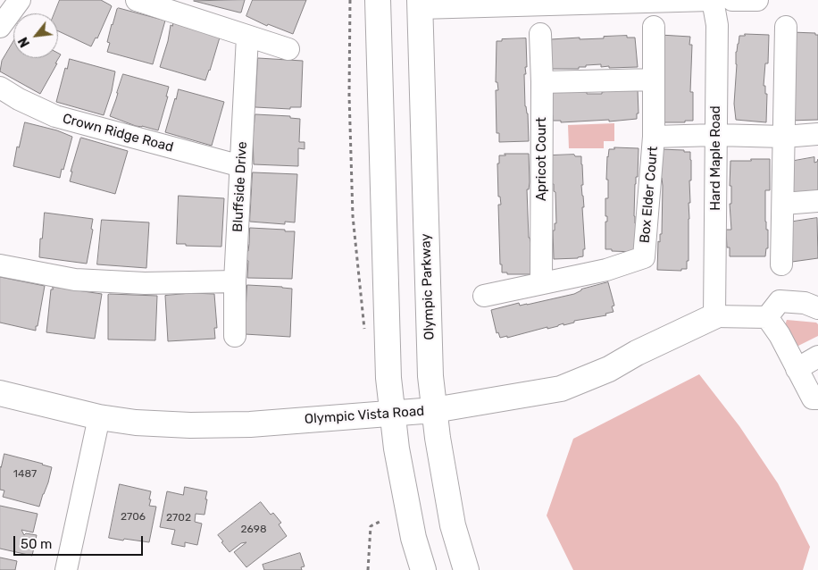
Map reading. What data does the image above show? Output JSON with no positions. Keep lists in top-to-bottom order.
{
  "streets": {
    "main road": ["Olympic Parkway", "Olympic Vista Road"],
    "street": [
      "Crown Ridge Road",
      "Hard Maple Road",
      "Apricot Court",
      "Bluffside Drive",
      "Box Elder Court"
    ]
  },
  "crossings": [
    ["Crown Ridge Road", "Bluffside Drive"],
    ["Hard Maple Road", "Olympic Vista Road"],
    ["Apricot Court", "Box Elder Court"],
    ["Olympic Parkway", "Olympic Vista Road"]
  ],
  "house_numbers": [
    "1487",
    "2706",
    "2702",
    "2698"
  ],
  "scale_bar": "50 m",
  "north": "bottom left"
}
